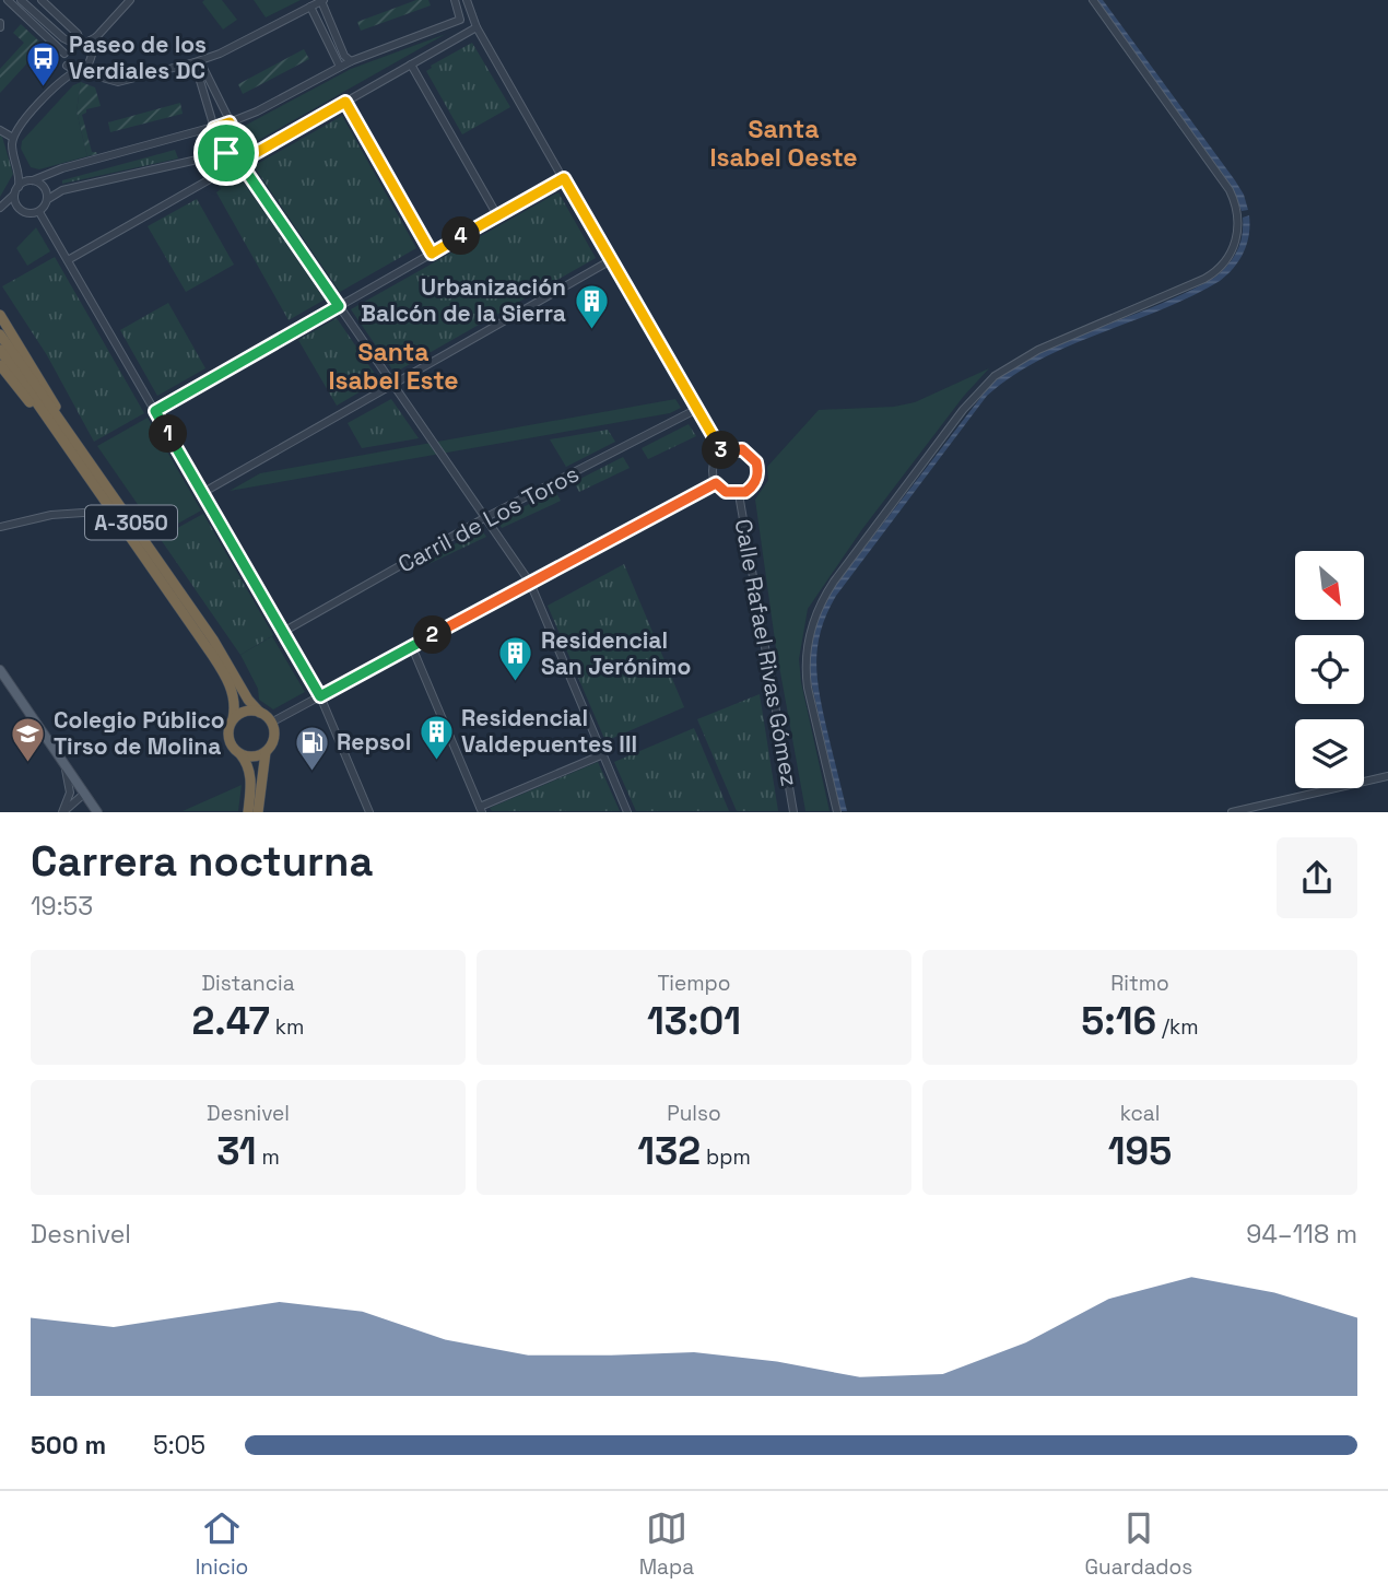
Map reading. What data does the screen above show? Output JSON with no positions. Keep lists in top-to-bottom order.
{
  "streets": {
    "highway": ["A-3050"],
    "street": ["Carril de Los Toros", "Calle Rafael Rivas Gómez"]
  },
  "districts": ["Santa Isabel Oeste", "Santa Isabel Este"],
  "places": {
    "bus stop": ["Paseo de los Verdiales DC"],
    "building": ["Urbanización Balcón de la Sierra", "Residencial San Jerónimo", "Residencial Valdepuentes III"],
    "school or university": ["Colegio Público Tirso de Molina"],
    "fuel station": ["Repsol"]
  },
  "north": "bottom right",
  "page": {
    "pins": [
      "4",
      "1",
      "3",
      "2"
    ],
    "heading": ["Carrera nocturna", "19:53"],
    "stats": [
      ["Distancia", "2.47 km"],
      ["Tiempo", "13:01"],
      ["Ritmo", "5:16 /km"],
      ["Desnivel", "31 m"],
      ["Pulso", "132 bpm"],
      ["kcal", "195"]
    ],
    "chart": ["Desnivel", "94–118 m"],
    "list": [
      {
        "name": "500 m",
        "note": "5:05"
      }
    ],
    "tabs": ["Inicio", "Mapa", "Guardados"]
  }
}
